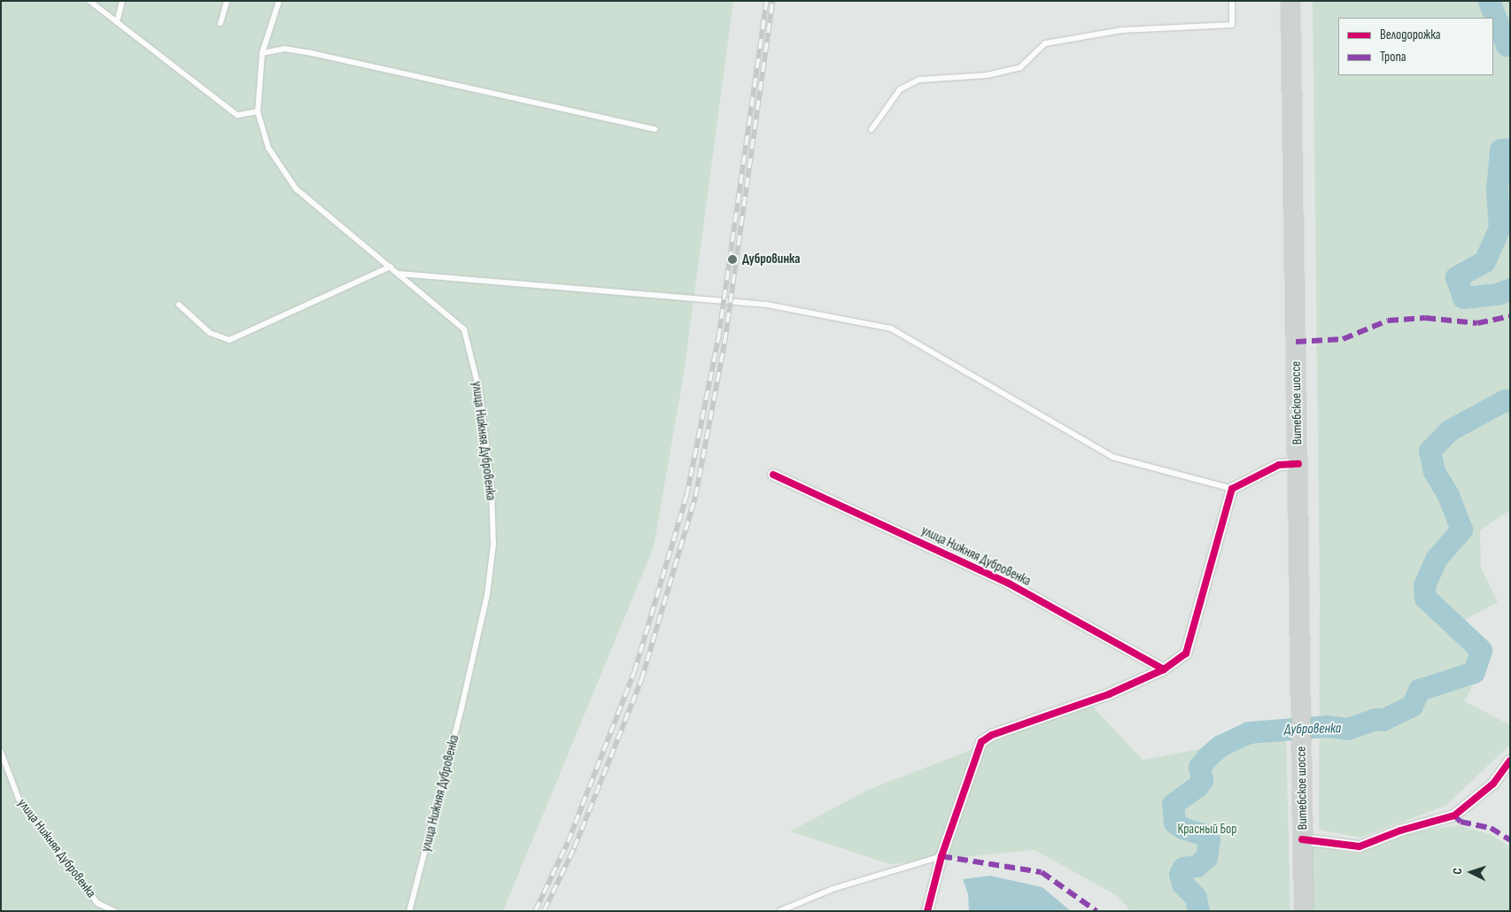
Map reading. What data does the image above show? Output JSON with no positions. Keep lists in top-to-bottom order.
{
  "streets": {
    "main road": ["Витебское шоссе"],
    "street": ["улица Нижняя Дубровенка"]
  },
  "water": ["Дубровенка"],
  "parks": ["Красный Бор"],
  "places": ["Дубровинка"],
  "legend": ["Велодорожка", "Тропа"],
  "north": "left"
}
